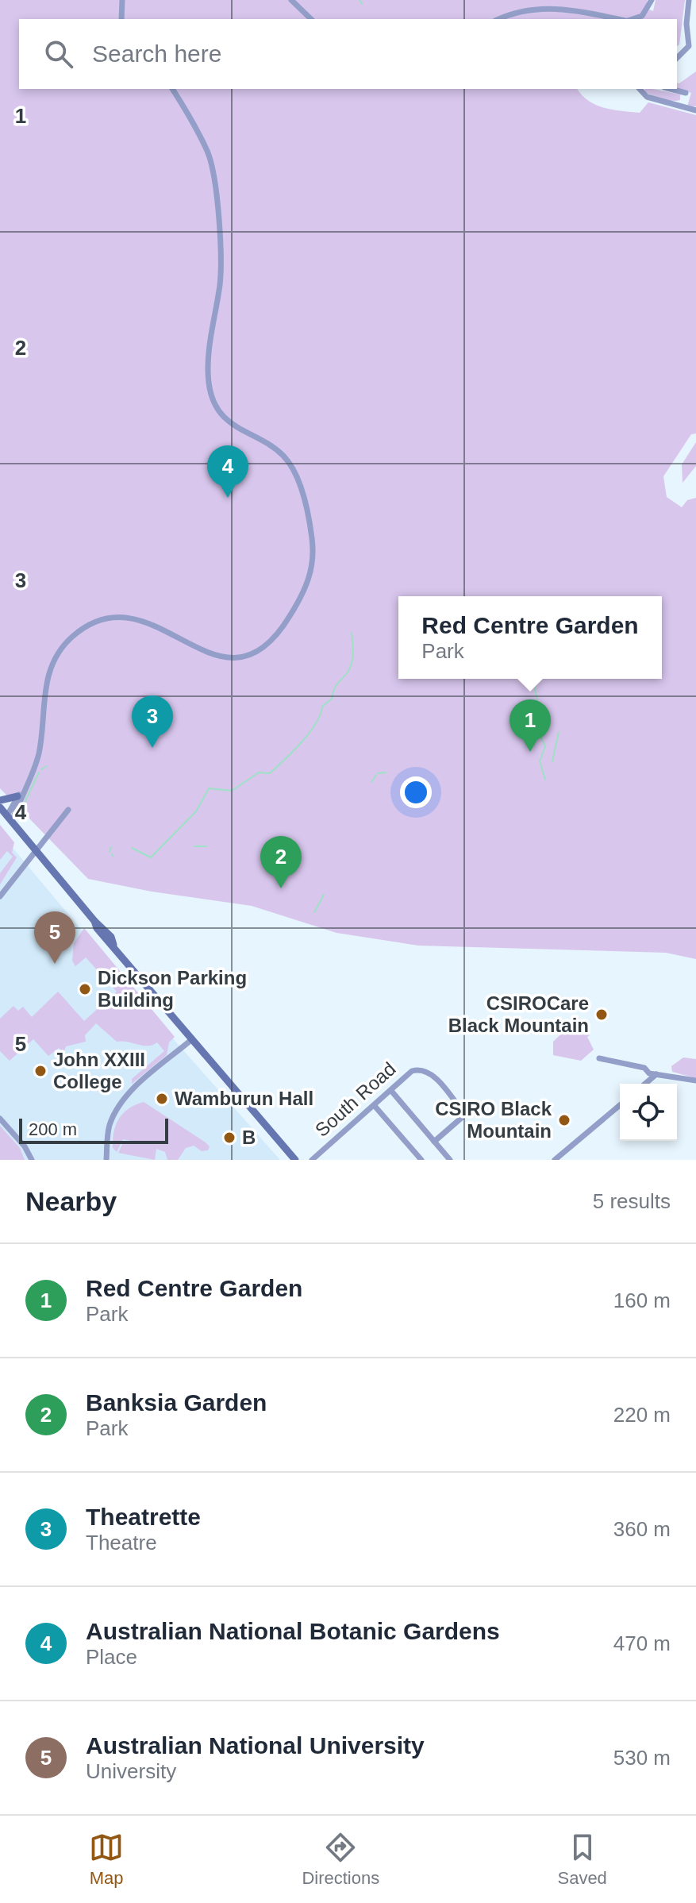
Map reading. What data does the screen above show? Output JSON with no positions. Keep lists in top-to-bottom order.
{
  "streets": {
    "street": ["South Road"]
  },
  "places": [
    "Dickson Parking Building",
    "CSIROCare Black Mountain",
    "John XXIII College",
    "Wamburun Hall",
    "CSIRO Black Mountain",
    "B"
  ],
  "scale_bar": "200 m",
  "page": {
    "search": "Search here",
    "pins": [
      "4",
      "3",
      "1",
      "2",
      "5"
    ],
    "popup": ["Red Centre Garden", "Park"],
    "scale": "200 m",
    "heading": ["Nearby", "5 results"],
    "list": [
      {
        "mark": "1",
        "name": "Red Centre Garden",
        "note": "Park",
        "value": "160 m"
      },
      {
        "mark": "2",
        "name": "Banksia Garden",
        "note": "Park",
        "value": "220 m"
      },
      {
        "mark": "3",
        "name": "Theatrette",
        "note": "Theatre",
        "value": "360 m"
      },
      {
        "mark": "4",
        "name": "Australian National Botanic Gardens",
        "note": "Place",
        "value": "470 m"
      },
      {
        "mark": "5",
        "name": "Australian National University",
        "note": "University",
        "value": "530 m"
      }
    ],
    "nav": ["Map", "Directions", "Saved"]
  },
  "grid": {
    "rows": [
      "1",
      "2",
      "3",
      "4",
      "5"
    ]
  }
}
